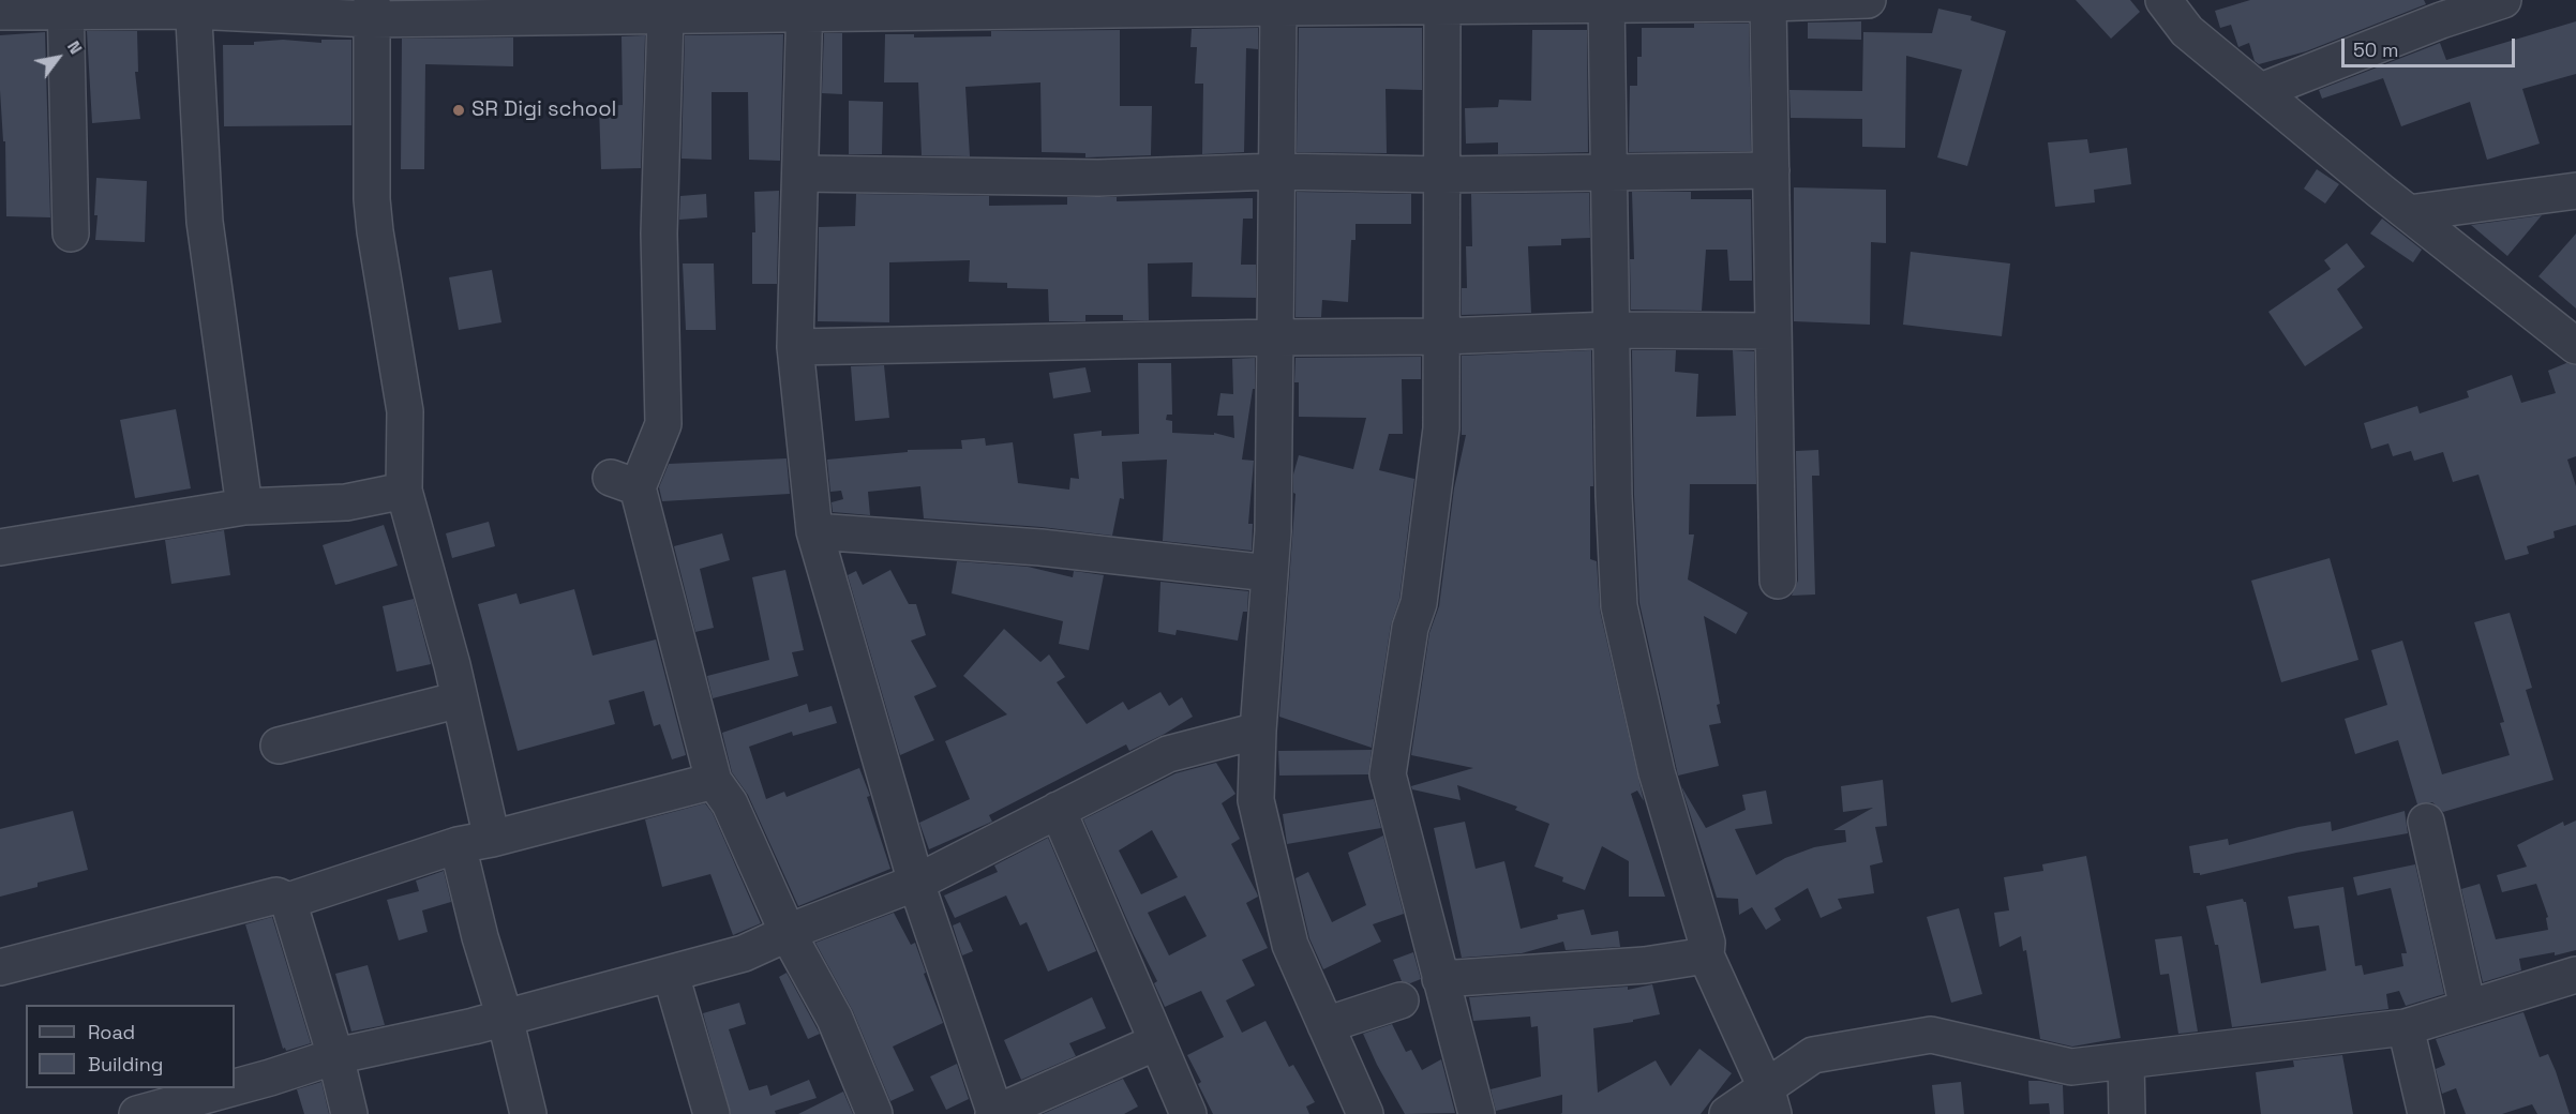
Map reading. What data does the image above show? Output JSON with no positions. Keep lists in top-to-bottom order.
{
  "places": ["SR Digi school"],
  "legend": ["Road", "Building"],
  "scale_bar": "50 m",
  "north": "top right"
}
